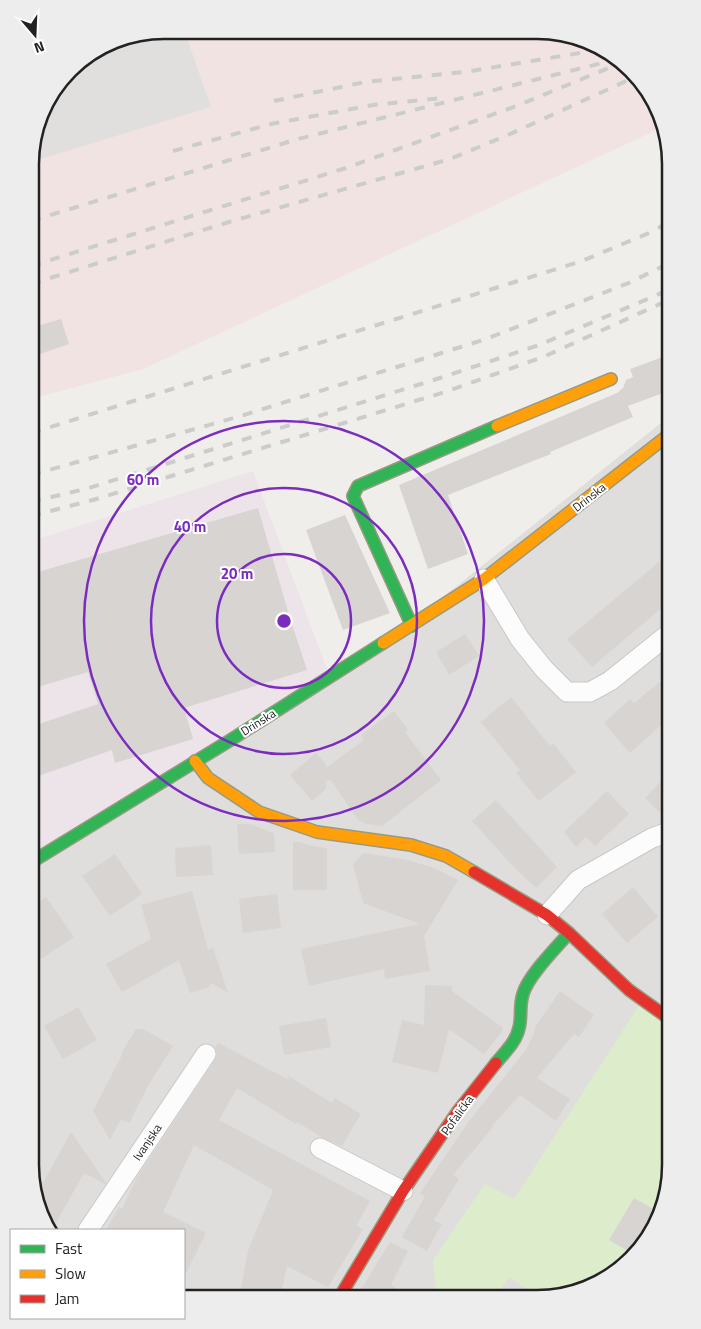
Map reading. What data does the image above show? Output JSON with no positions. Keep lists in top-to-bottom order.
{
  "streets": {
    "street": ["Drinska", "Pofalićka", "Ivanjska"]
  },
  "legend": ["Fast", "Slow", "Jam"],
  "north": "bottom",
  "rings": ["60 m", "40 m", "20 m"]
}
